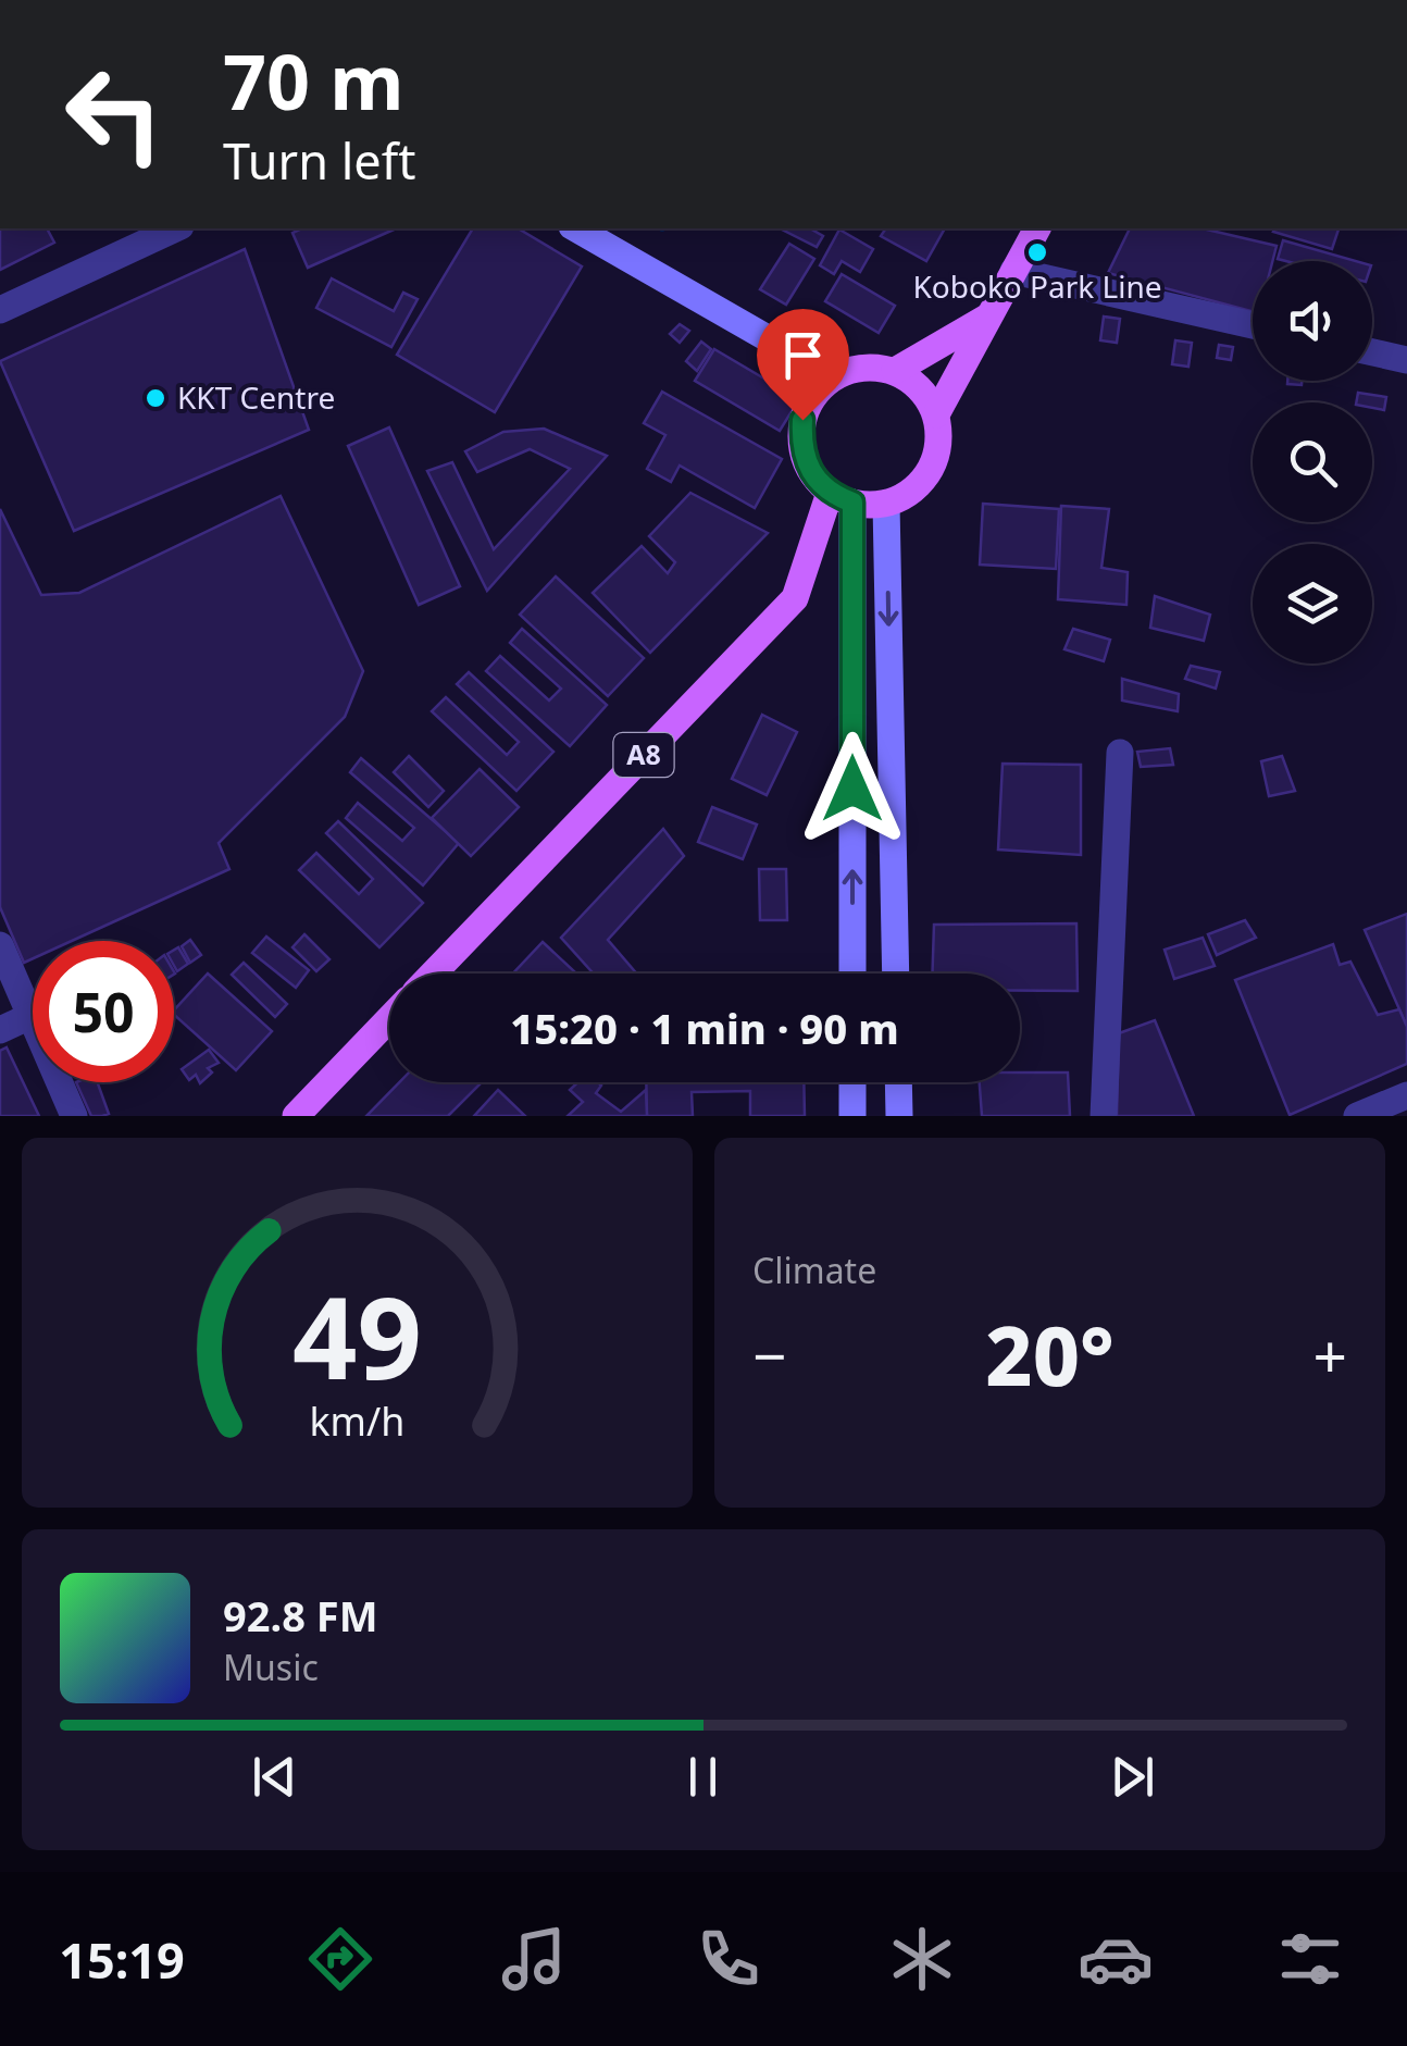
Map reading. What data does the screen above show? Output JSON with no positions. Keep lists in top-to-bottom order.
{
  "streets": {
    "main road": ["A8"]
  },
  "places": ["Koboko Park Line", "KKT Centre"],
  "page": {
    "turn": ["70 m", "Turn left"],
    "limit": "50",
    "trip": "15:20 · 1 min · 90 m",
    "tile": "Climate",
    "heat": ["−", "20°", "+"],
    "song": ["92.8 FM", "Music"],
    "tabs": "15:19",
    "gauge": ["49", "km/h"]
  }
}
